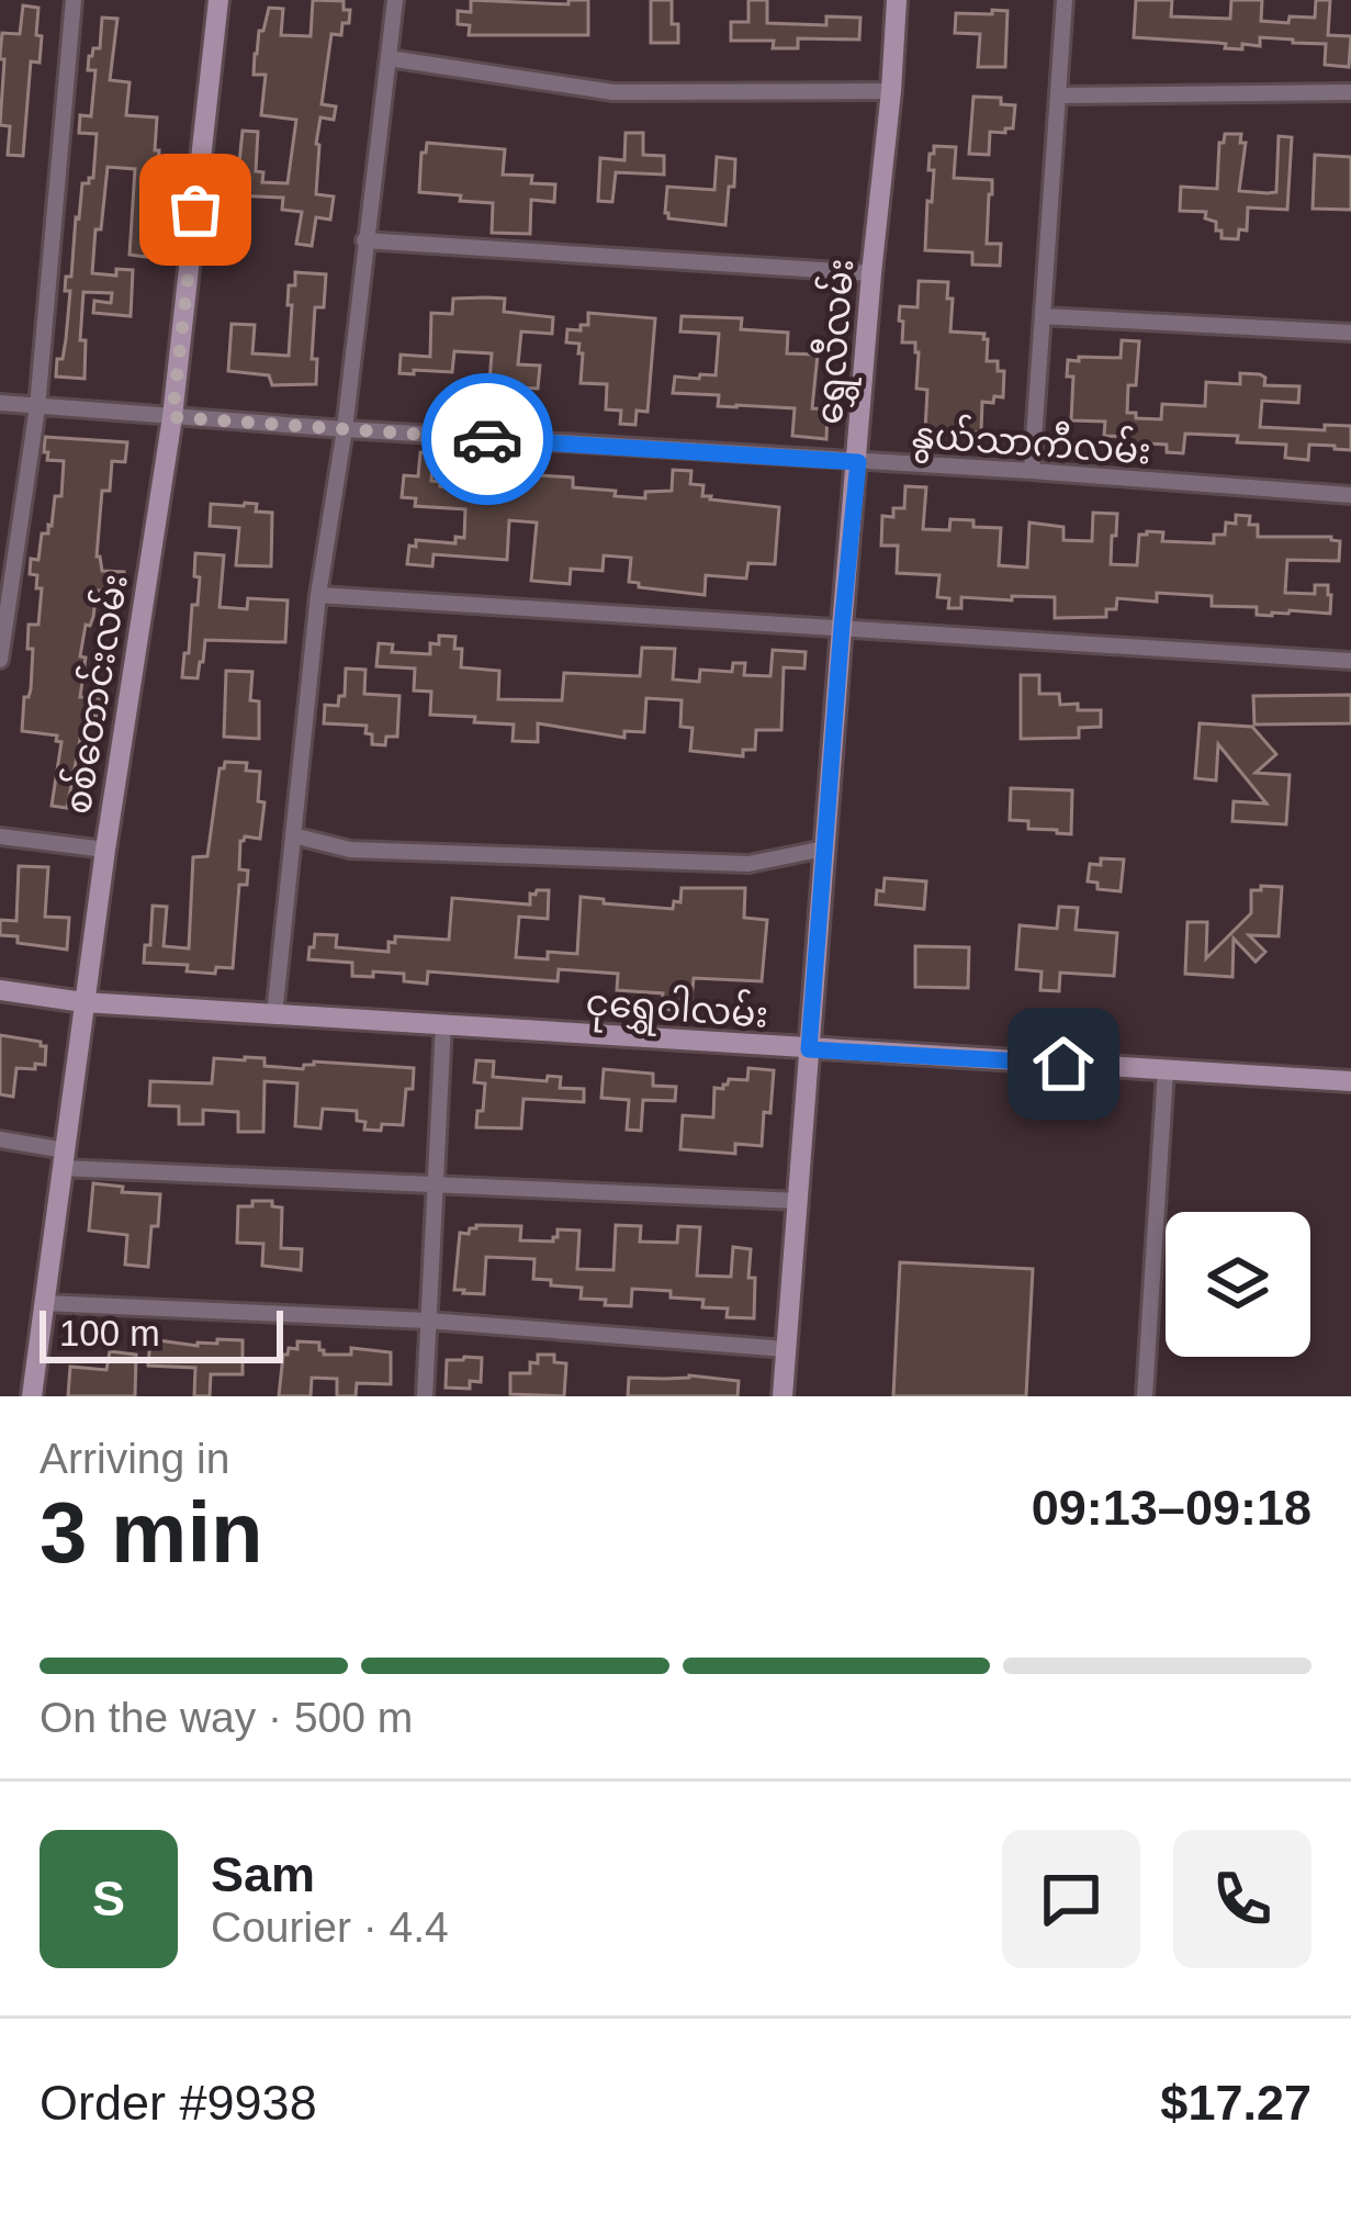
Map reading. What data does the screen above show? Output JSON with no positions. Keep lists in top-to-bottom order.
{
  "streets": {
    "street": [
      "ရွှေလီလမ်း",
      "နွယ်သာကီလမ်း",
      "စစ်တောင်းလမ်း",
      "ငုရွှေဝါလမ်း"
    ]
  },
  "crossings": [
    ["ရွှေလီလမ်း", "နွယ်သာကီလမ်း"],
    ["ရွှေလီလမ်း", "ငုရွှေဝါလမ်း"],
    ["နွယ်သာကီလမ်း", "စစ်တောင်းလမ်း"],
    ["စစ်တောင်းလမ်း", "ငုရွှေဝါလမ်း"]
  ],
  "scale_bar": "100 m",
  "page": {
    "scale": "100 m",
    "heading": ["3 min", "Arriving in", "09:13–09:18"],
    "panel": [
      "Sam",
      "Courier · 4.4",
      "Order #9938",
      "$17.27"
    ],
    "bar": "On the way · 500 m",
    "round": "S"
  }
}
